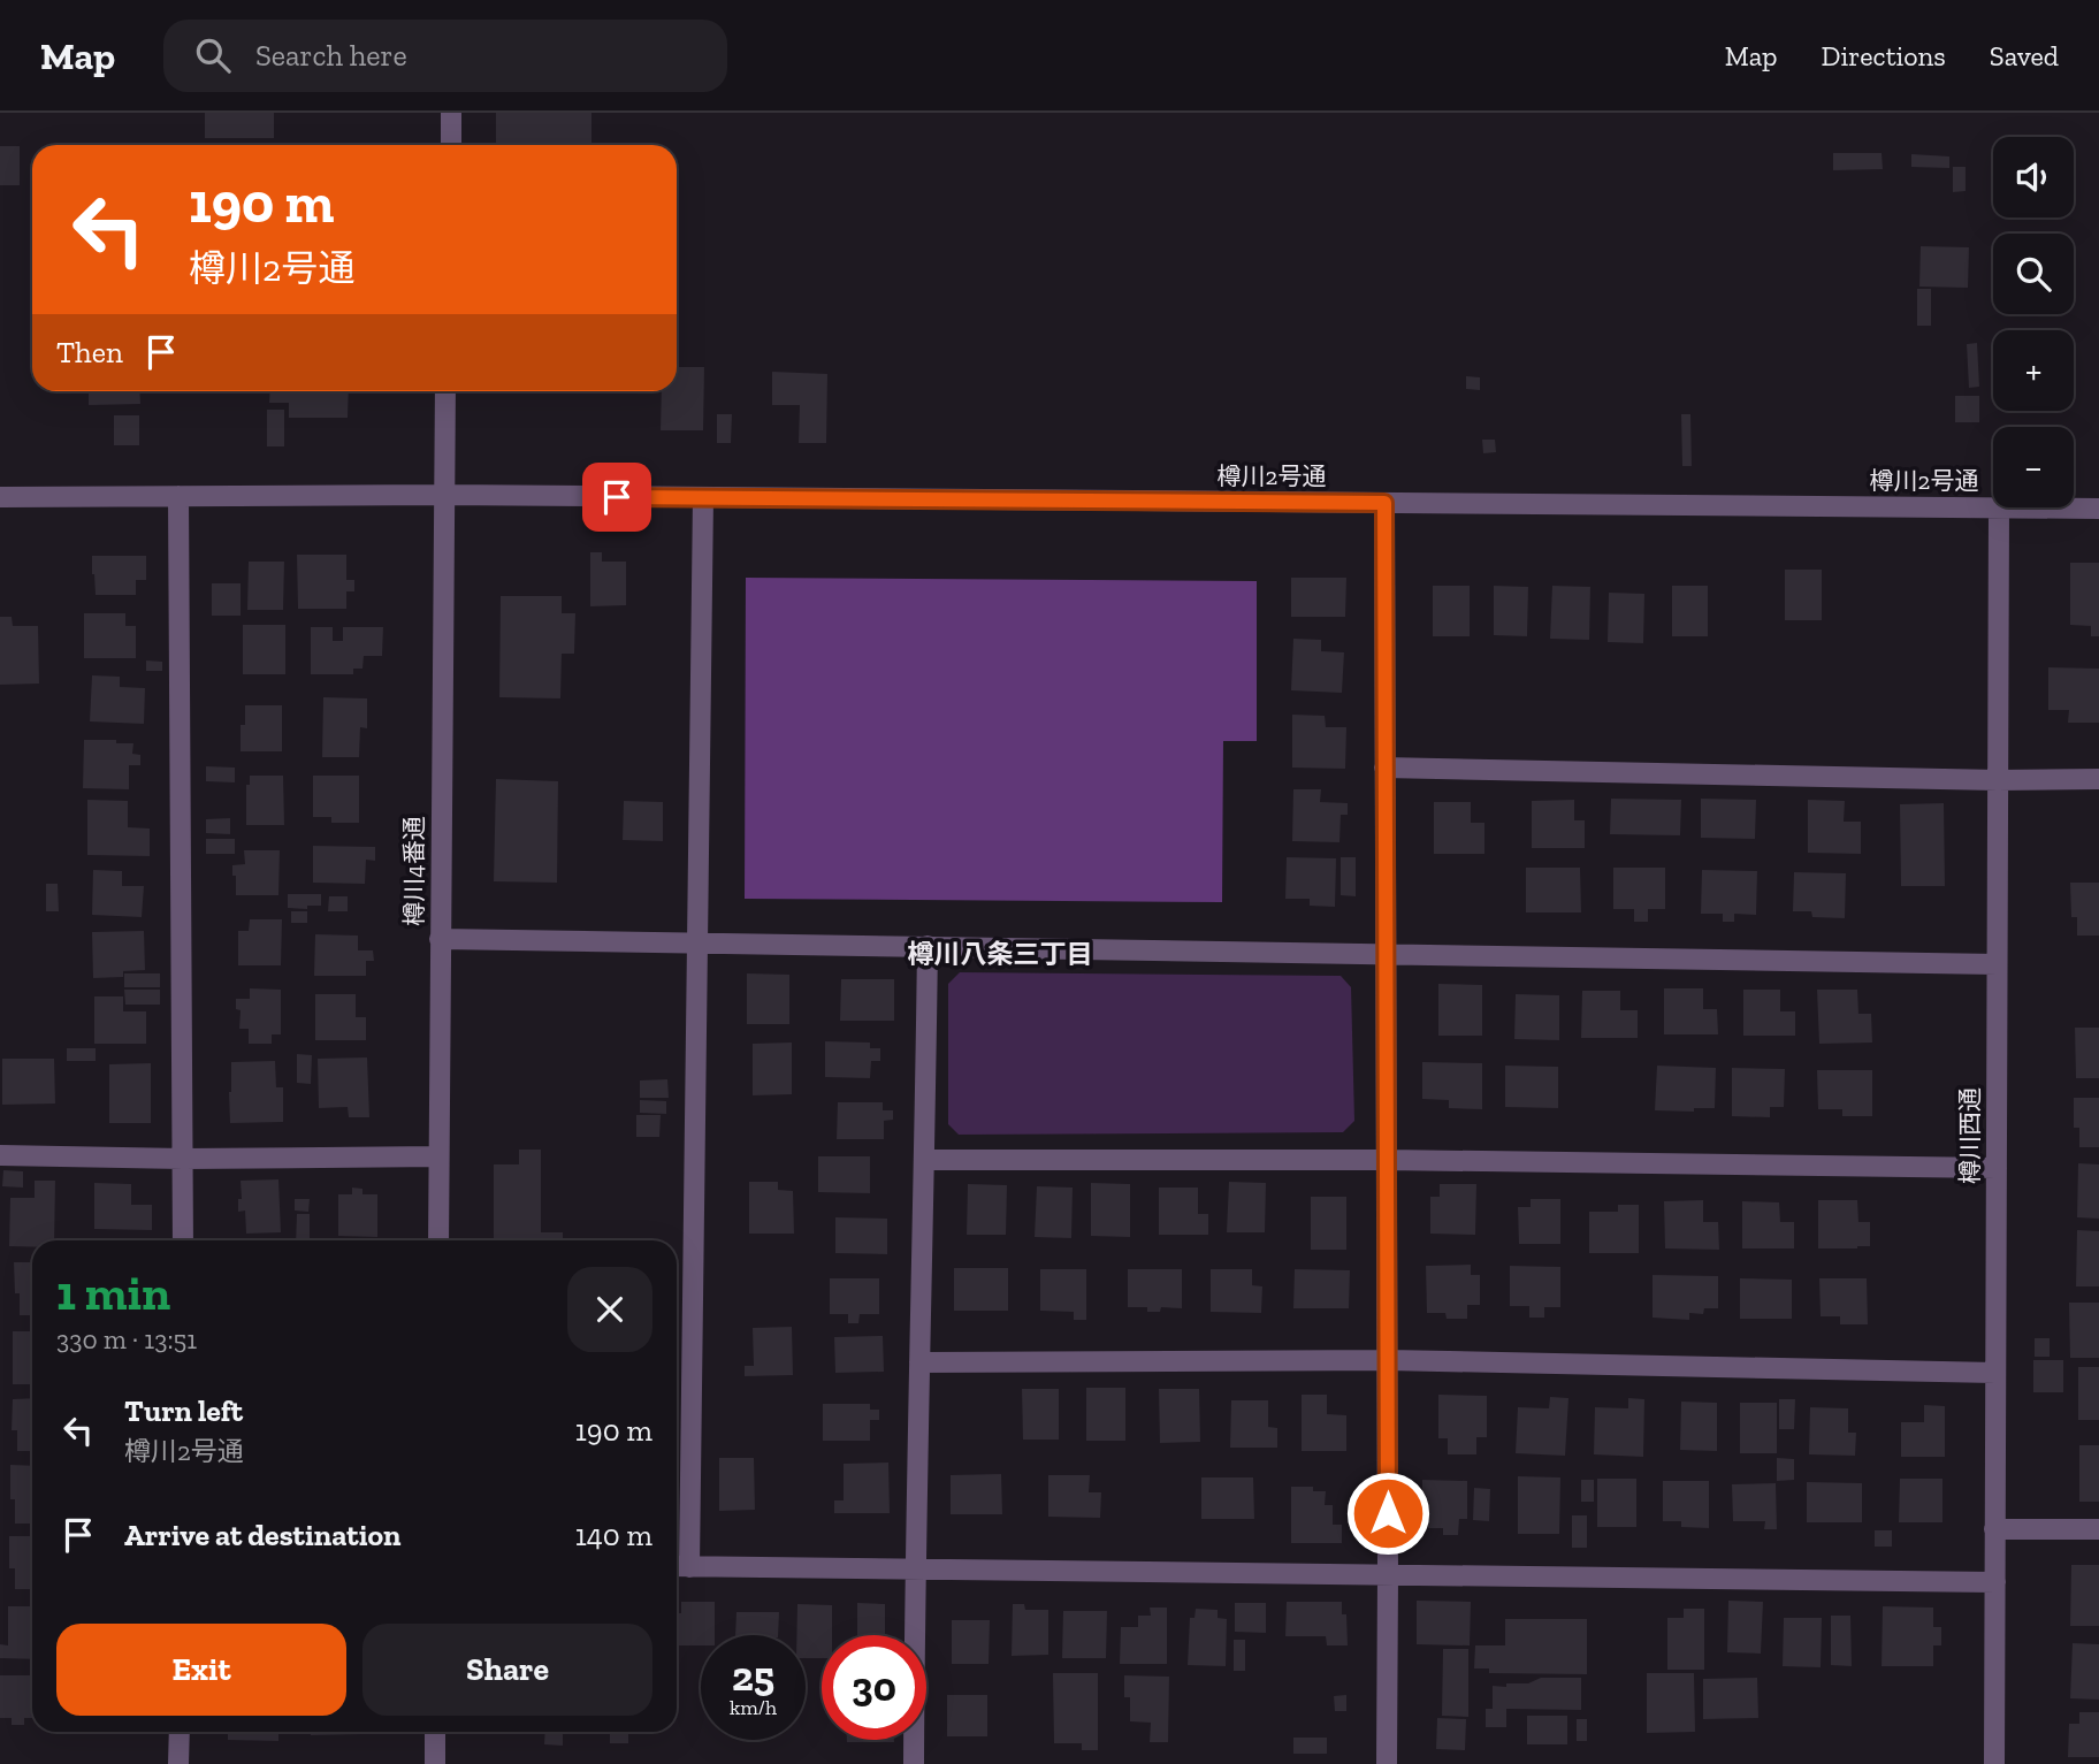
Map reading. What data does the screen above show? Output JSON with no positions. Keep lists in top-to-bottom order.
{
  "streets": {
    "street": ["樽川2号通", "樽川4番通", "樽川西通"]
  },
  "crossings": [
    ["樽川2号通", "樽川4番通"],
    ["樽川2号通", "樽川西通"]
  ],
  "districts": ["樽川八条三丁目"],
  "page": {
    "header": "Map",
    "search": "Search here",
    "nav": ["Map", "Directions", "Saved"],
    "map_buttons": ["+", "−"],
    "turn": ["190 m", "樽川2号通"],
    "then": "Then",
    "heading": ["1 min", "330 m · 13:51"],
    "list": [
      {
        "name": "Turn left",
        "note": "樽川2号通",
        "value": "190 m"
      },
      {
        "name": "Arrive at destination",
        "value": "140 m"
      }
    ],
    "buttons": ["Exit", "Share"],
    "speed": "25 km/h",
    "limit": "30"
  }
}
